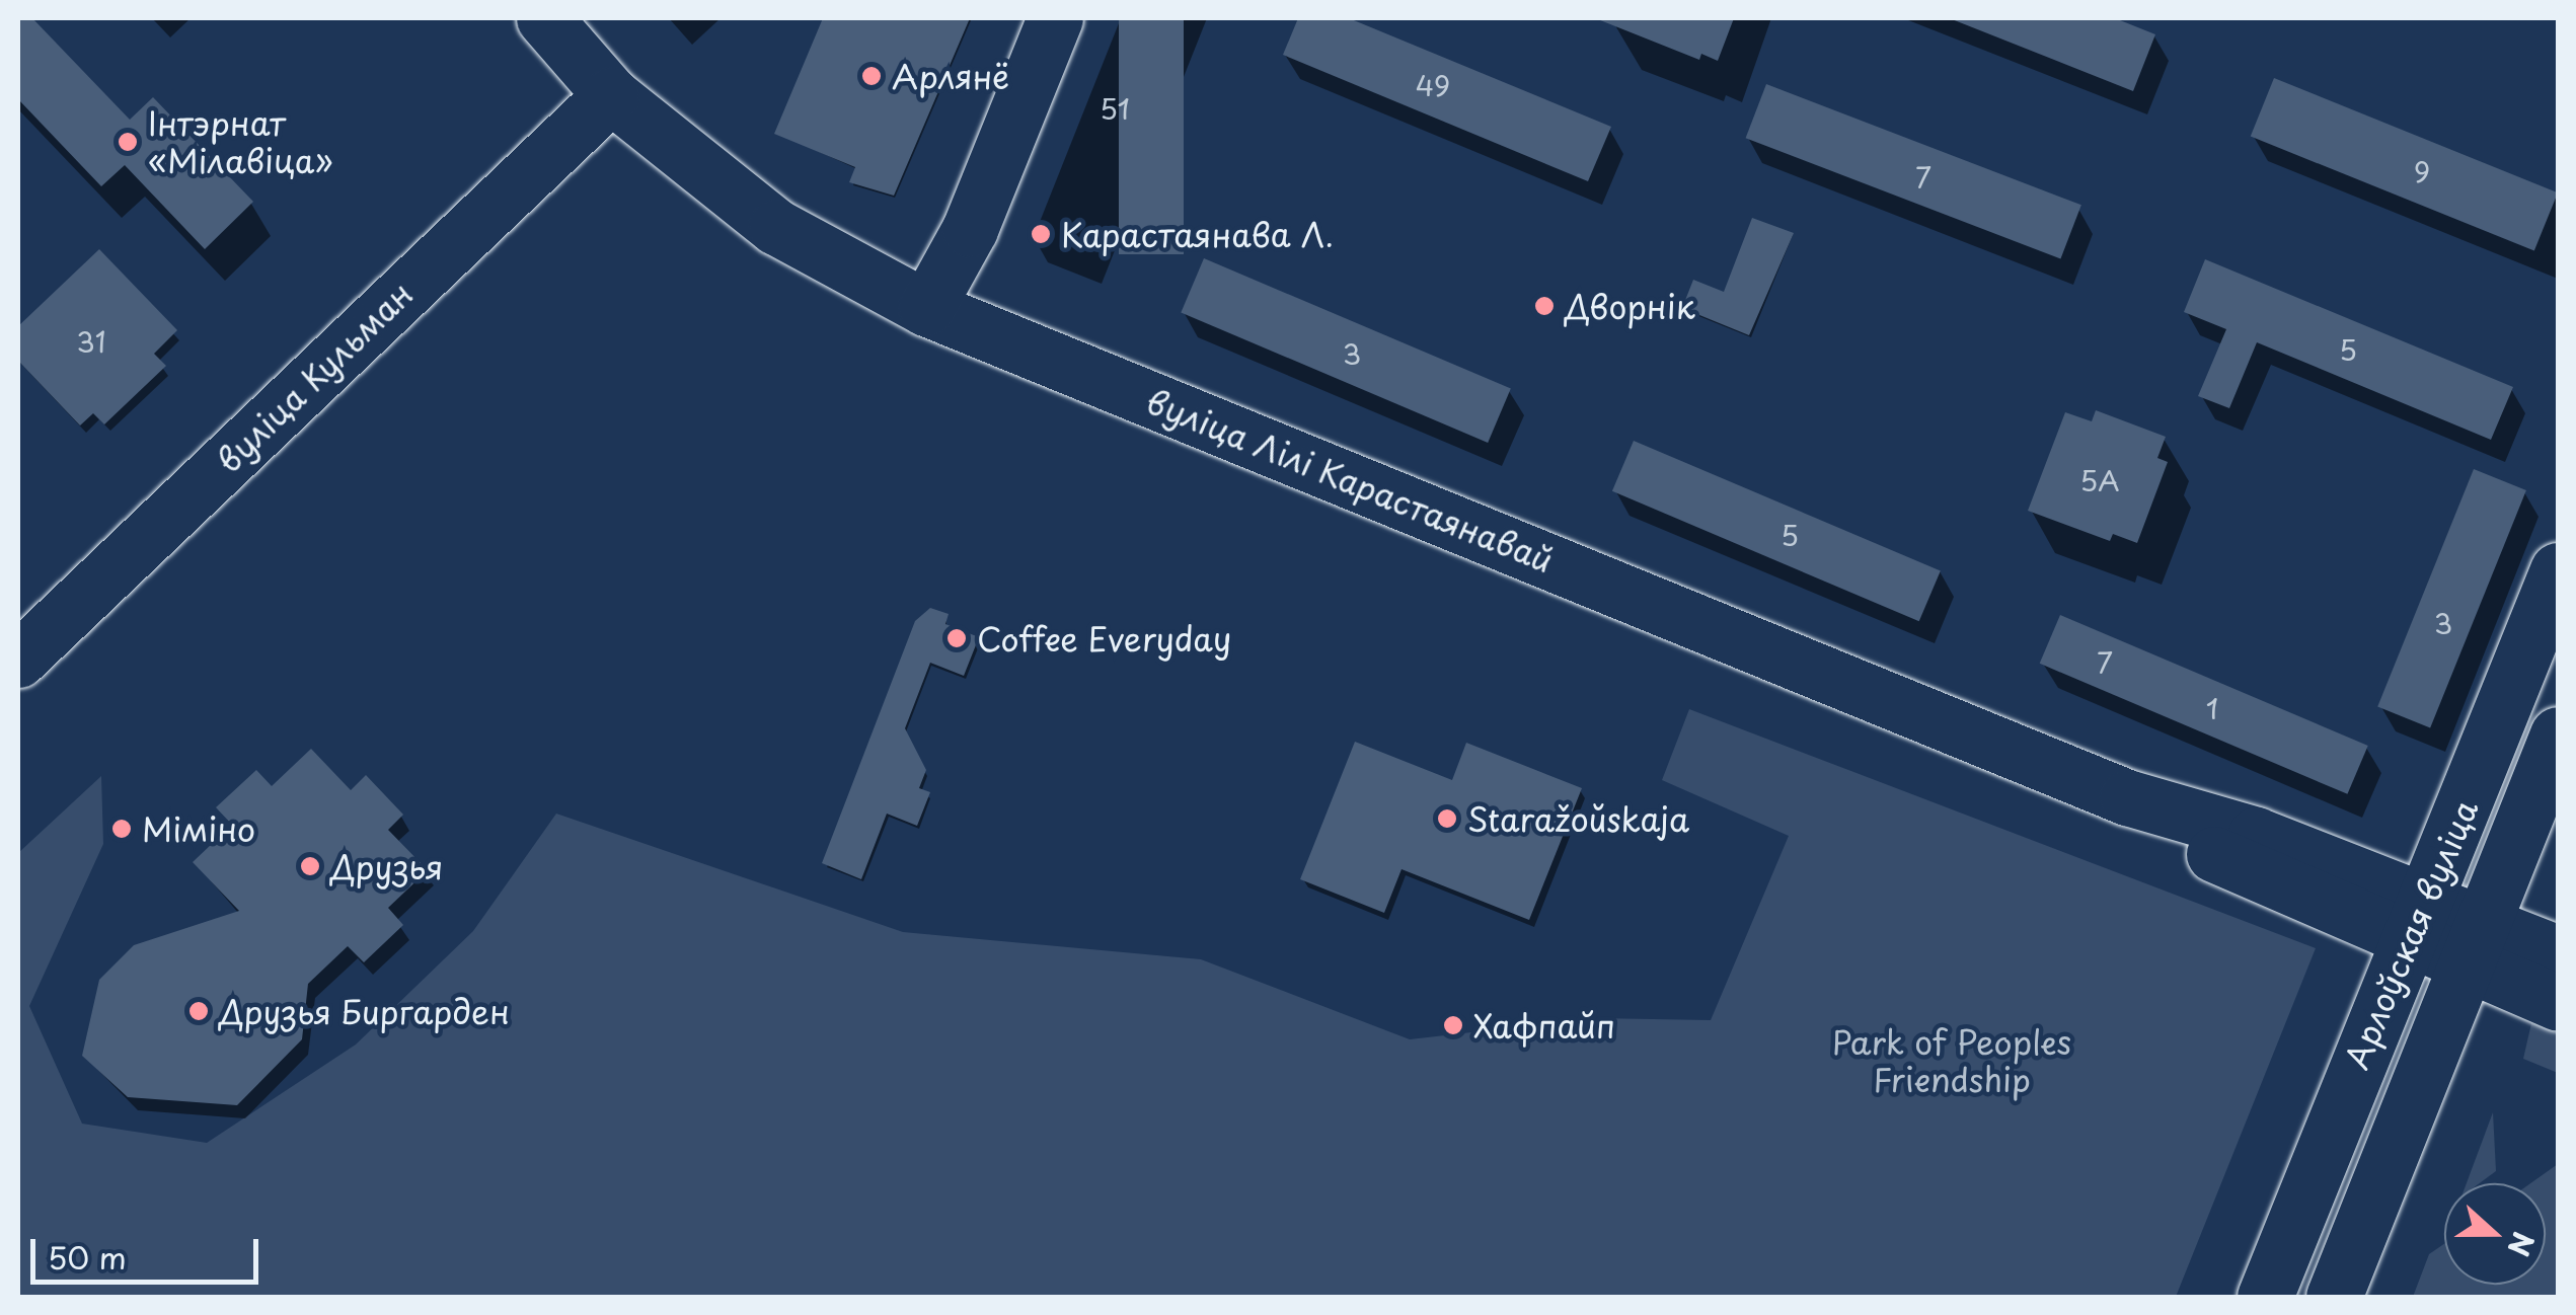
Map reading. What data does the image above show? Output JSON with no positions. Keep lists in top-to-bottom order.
{
  "streets": {
    "main road": ["вуліца Кульман", "вуліца Лілі Карастаянавай", "Арлоўская вуліца"]
  },
  "crossings": [
    ["вуліца Кульман", "вуліца Лілі Карастаянавай"],
    ["вуліца Лілі Карастаянавай", "Арлоўская вуліца"]
  ],
  "parks": ["Park of Peoples Friendship"],
  "places": [
    "Арлянё",
    "Інтэрнат «Мілавіца»",
    "Карастаянава Л.",
    "Дворнік",
    "Coffee Everyday",
    "Staražoŭskaja",
    "Міміно",
    "Друзья",
    "Друзья Биргарден",
    "Хафпайп"
  ],
  "house_numbers": [
    "49",
    "51",
    "9",
    "7",
    "31",
    "5",
    "3",
    "5А",
    "5",
    "3",
    "7",
    "1"
  ],
  "scale_bar": "50 m",
  "north": "right"
}
